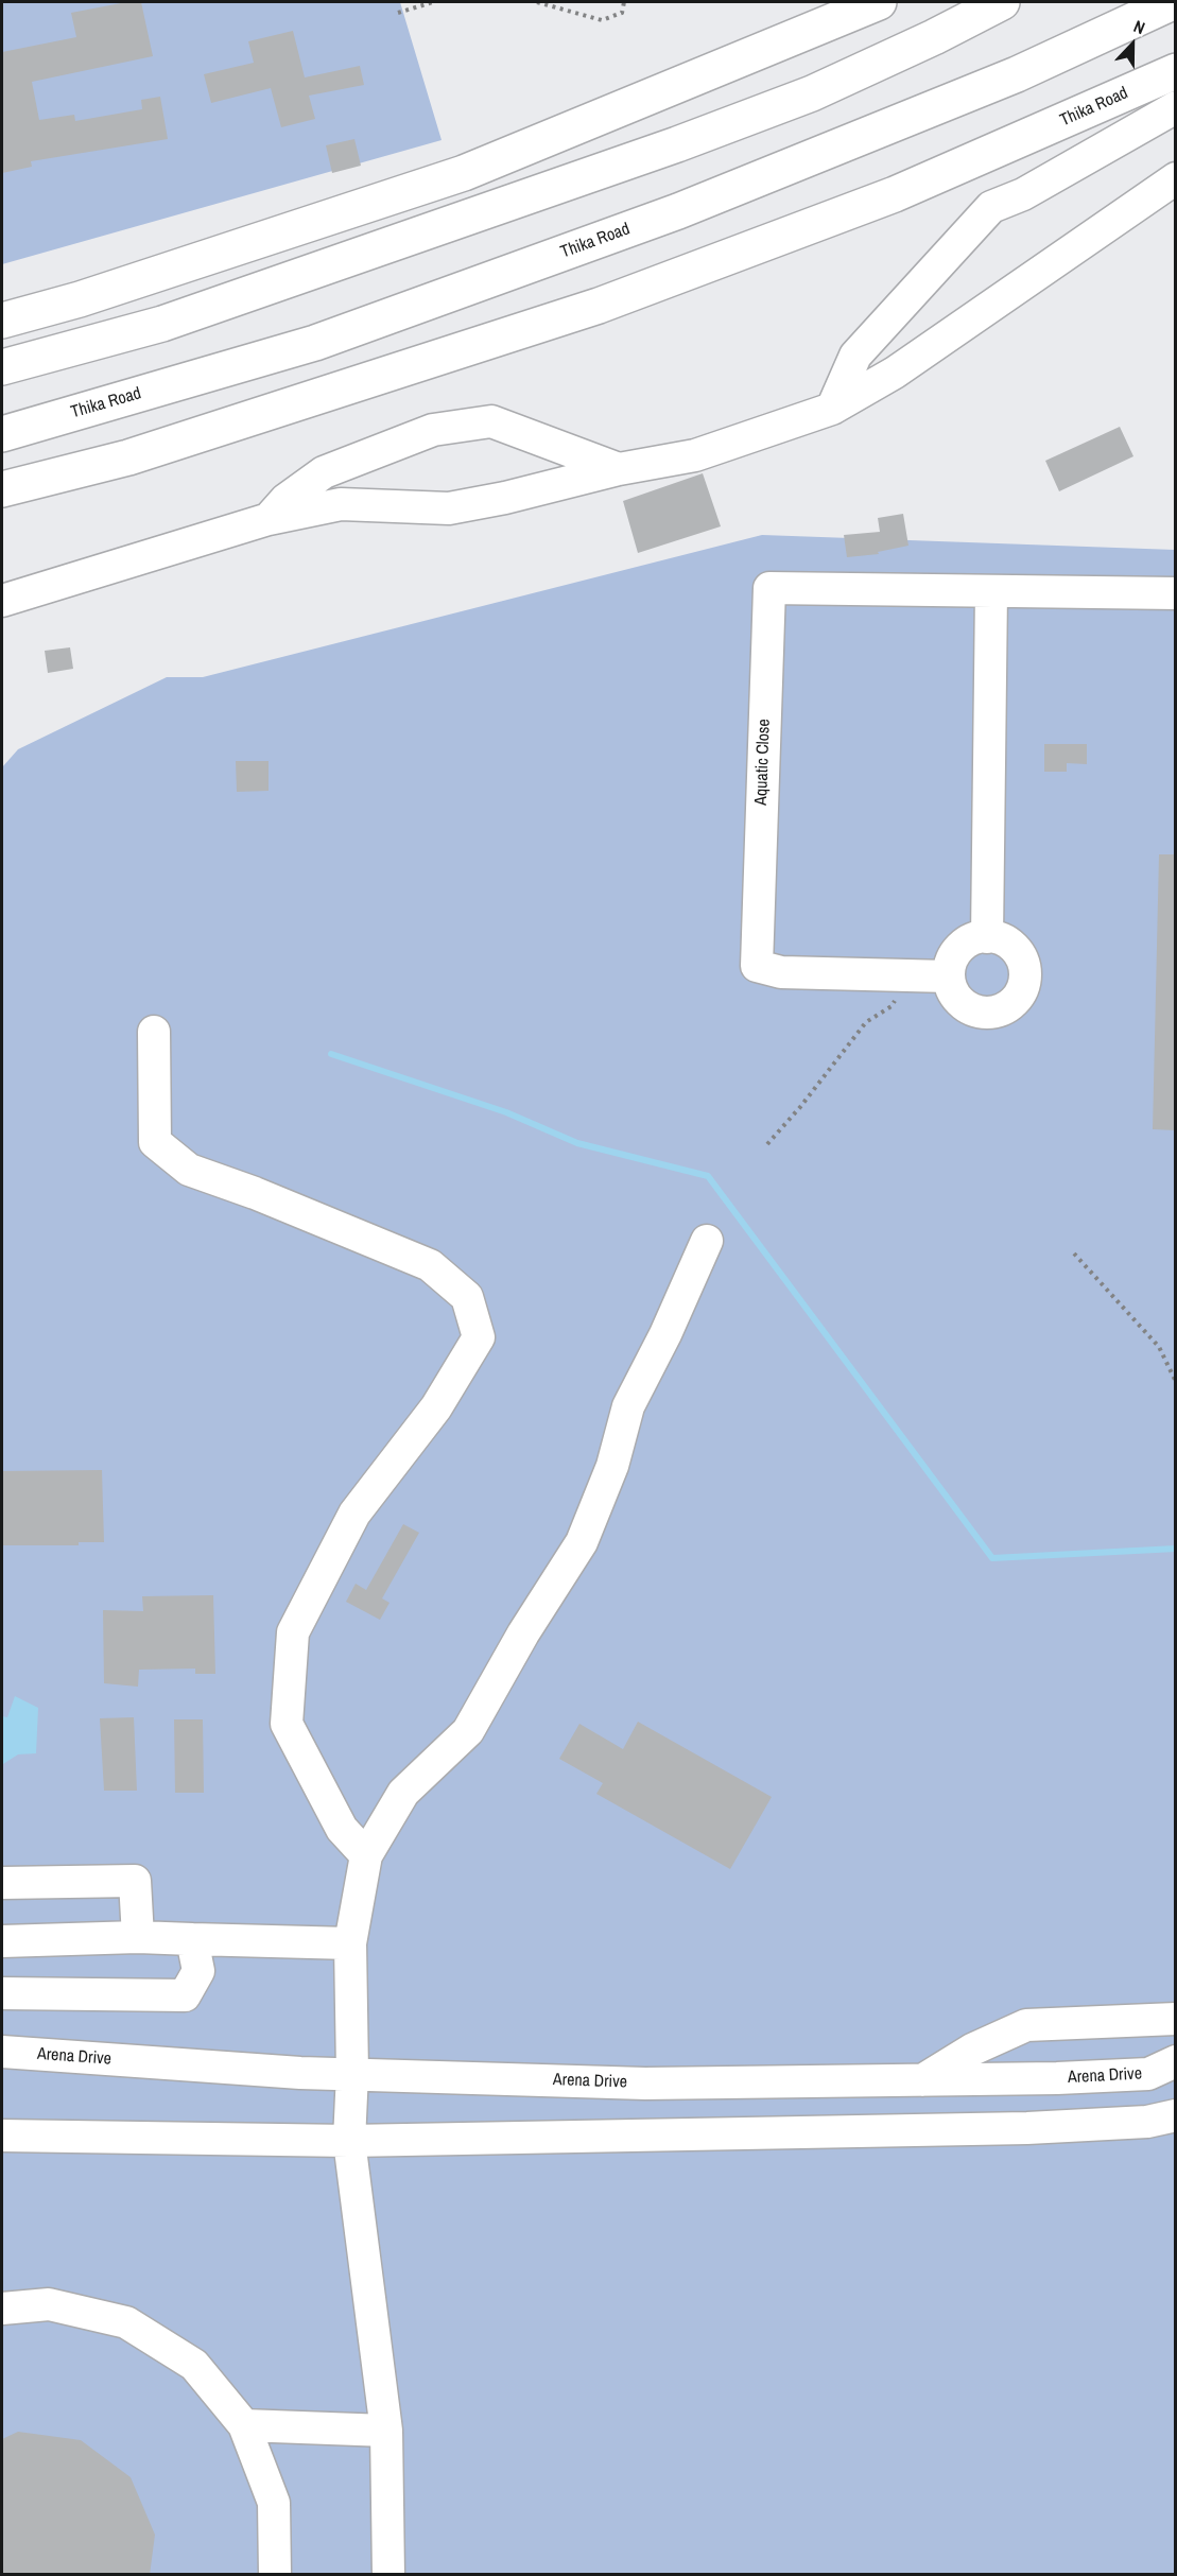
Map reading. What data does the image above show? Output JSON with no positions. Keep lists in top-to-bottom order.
{
  "streets": {
    "main road": ["Thika Road"],
    "street": ["Aquatic Close", "Arena Drive"]
  },
  "north": "top"
}
